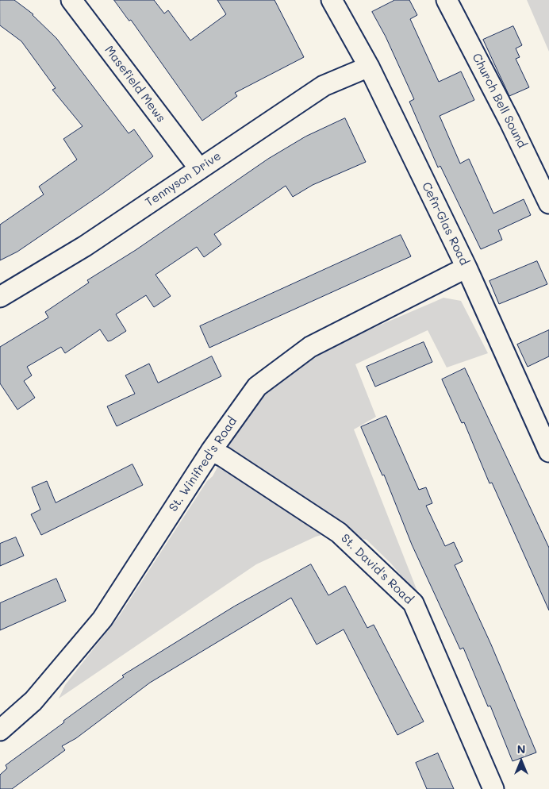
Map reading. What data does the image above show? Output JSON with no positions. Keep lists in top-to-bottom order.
{
  "streets": {
    "street": [
      "Masefield Mews",
      "Church Bell Sound",
      "Tennyson Drive",
      "Cefn-Glas Road",
      "St. Winifred's Road",
      "St. David's Road"
    ]
  },
  "crossings": [
    ["Masefield Mews", "Tennyson Drive"],
    ["Tennyson Drive", "Cefn-Glas Road"],
    ["Cefn-Glas Road", "St. Winifred's Road"],
    ["St. Winifred's Road", "St. David's Road"]
  ],
  "north": "top"
}
